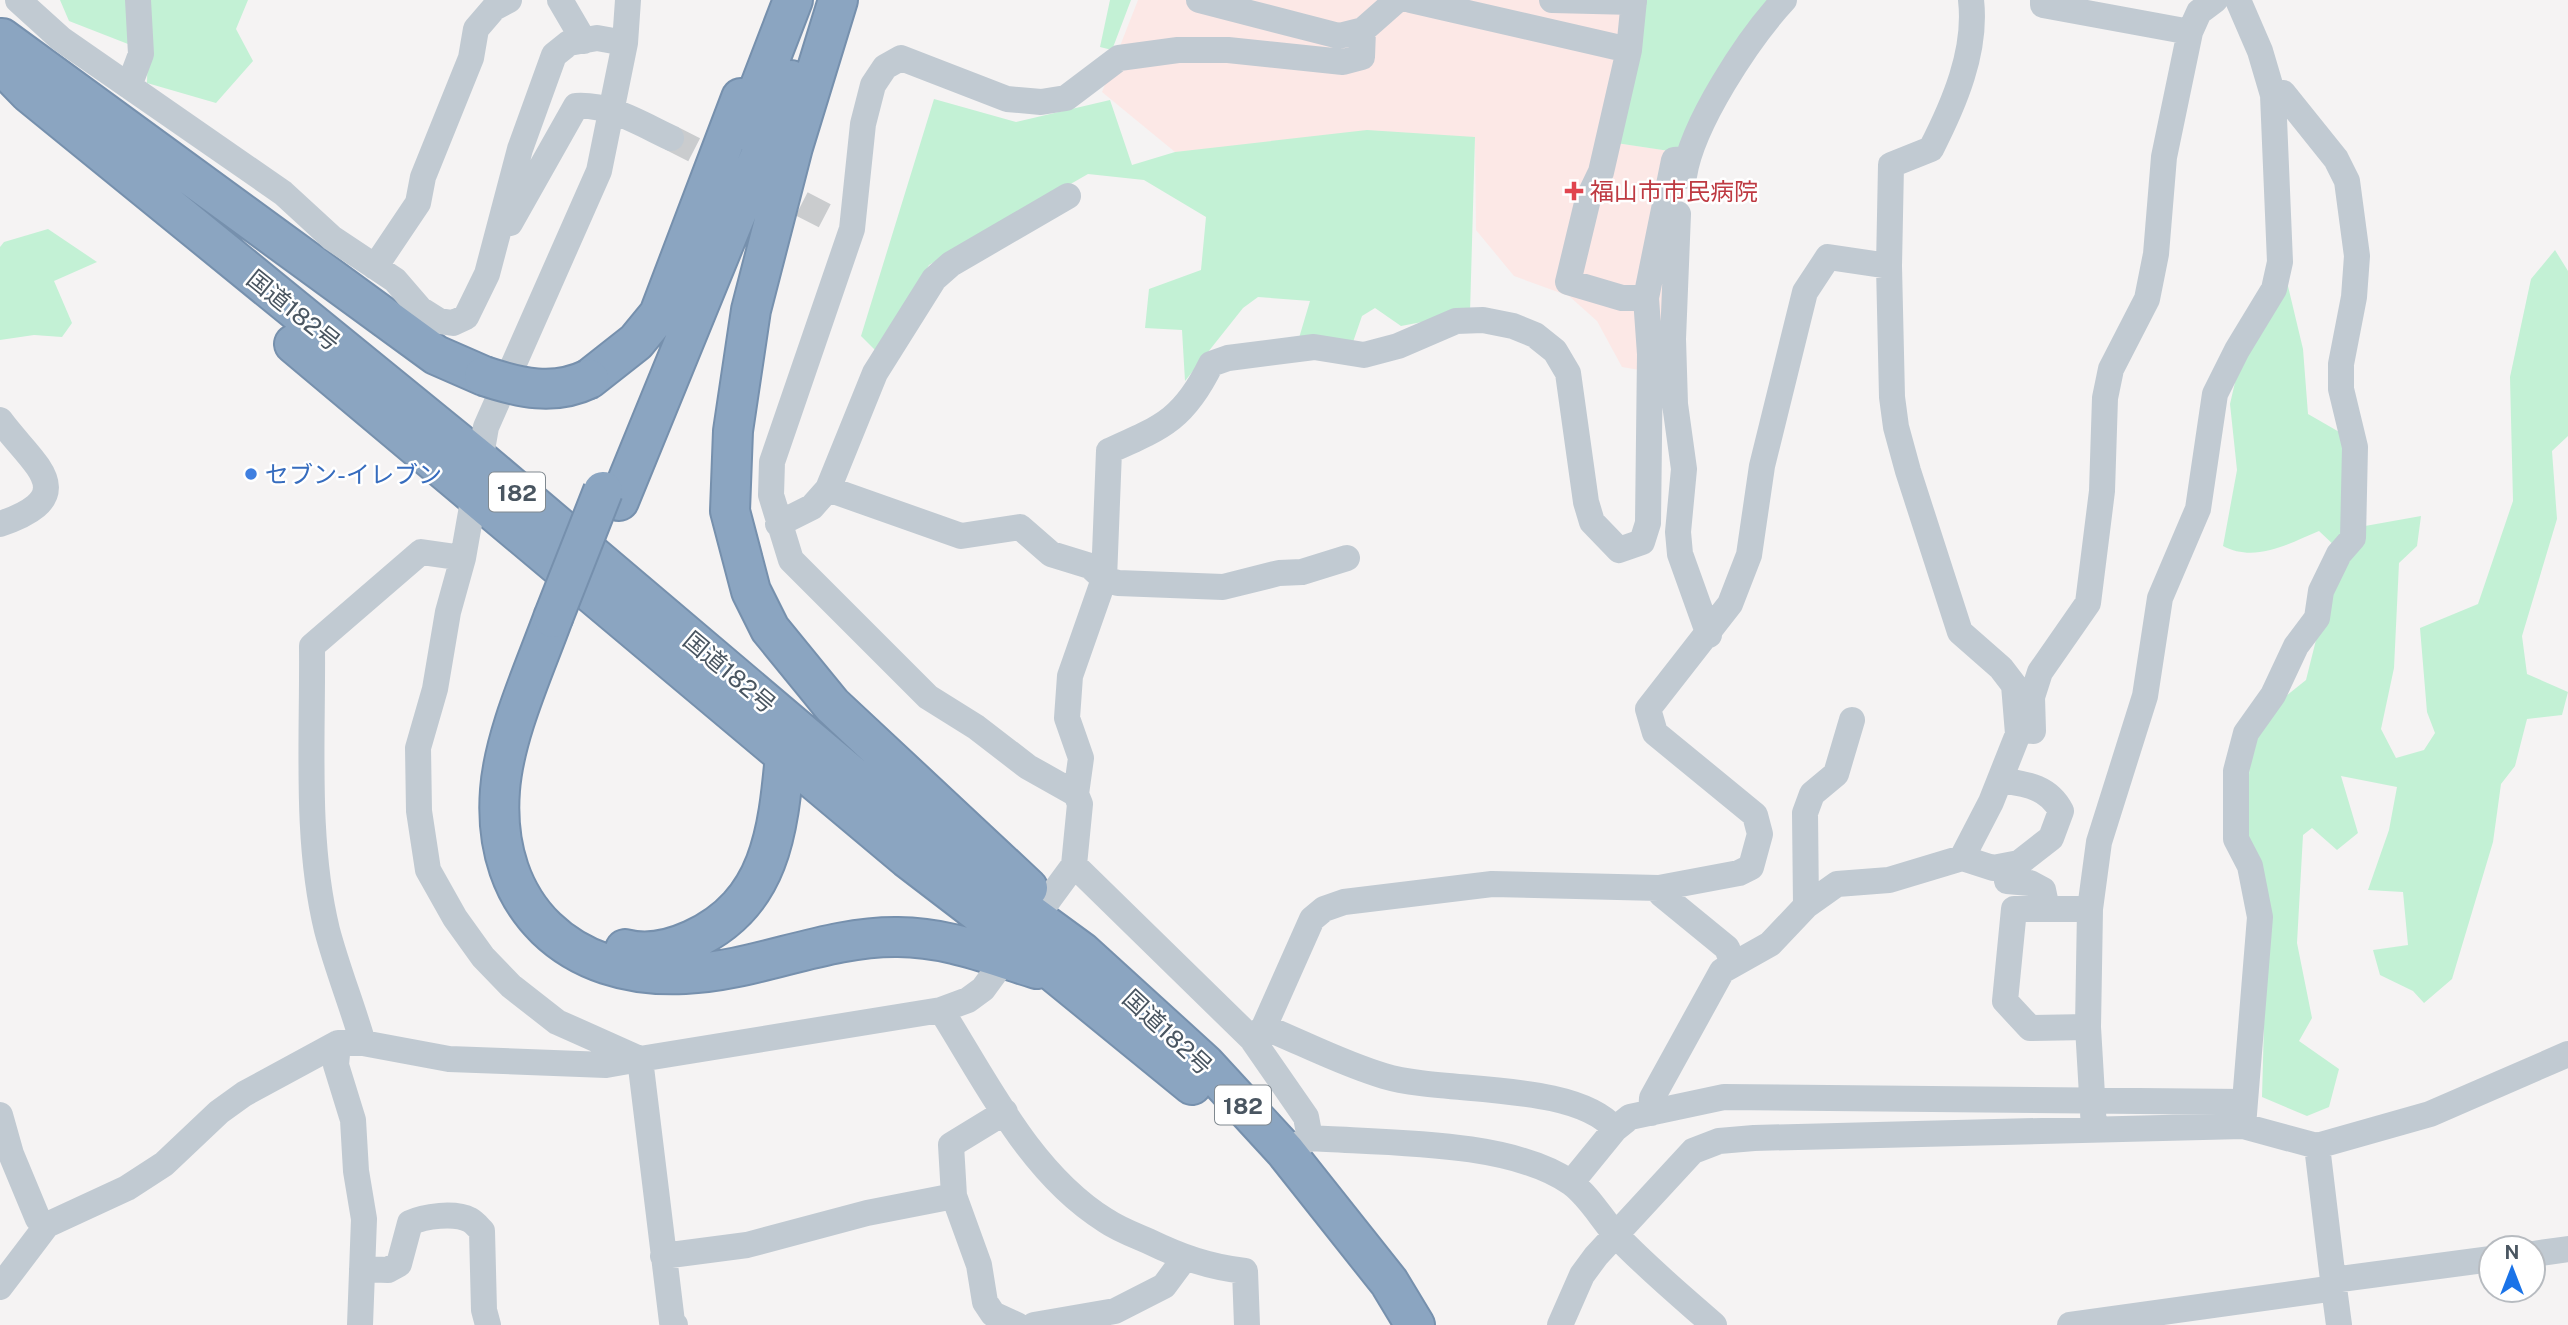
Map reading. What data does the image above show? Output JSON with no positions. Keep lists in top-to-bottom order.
{
  "streets": {
    "highway": ["国道182号", "182"]
  },
  "places": {
    "health": ["福山市市民病院"],
    "other": ["セブン-イレブン"]
  },
  "north": "top"
}
